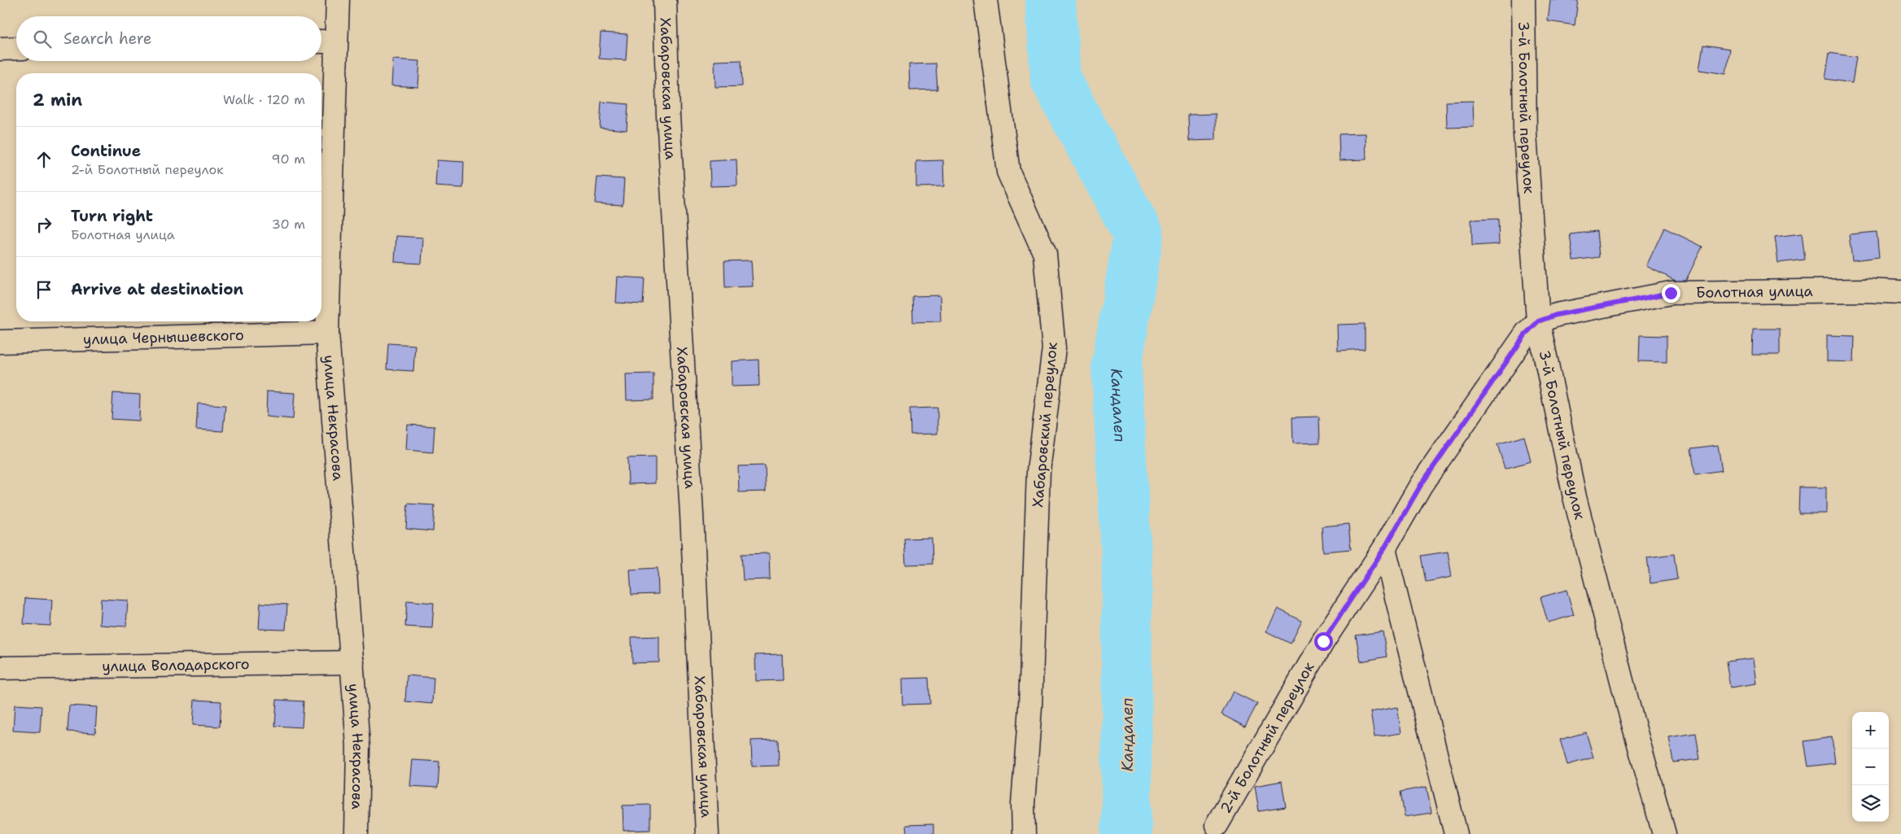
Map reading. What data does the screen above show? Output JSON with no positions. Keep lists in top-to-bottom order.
{
  "streets": {
    "street": [
      "Хабаровская улица",
      "3-й Болотный переулок",
      "Болотная улица",
      "улица Чернышевского",
      "улица Некрасова",
      "Хабаровский переулок",
      "улица Володарского",
      "2-й Болотный переулок"
    ]
  },
  "crossings": [
    ["3-й Болотный переулок", "Болотная улица"],
    ["3-й Болотный переулок", "2-й Болотный переулок"],
    ["Болотная улица", "2-й Болотный переулок"],
    ["улица Чернышевского", "улица Некрасова"],
    ["улица Некрасова", "улица Володарского"]
  ],
  "water": ["Кандалеп"],
  "page": {
    "search": "Search here",
    "heading": ["2 min", "Walk · 120 m"],
    "list": [
      ["Continue", "2-й Болотный переулок", "90 m"],
      ["Turn right", "Болотная улица", "30 m"],
      "Arrive at destination"
    ],
    "map_buttons": ["+", "−"]
  }
}
